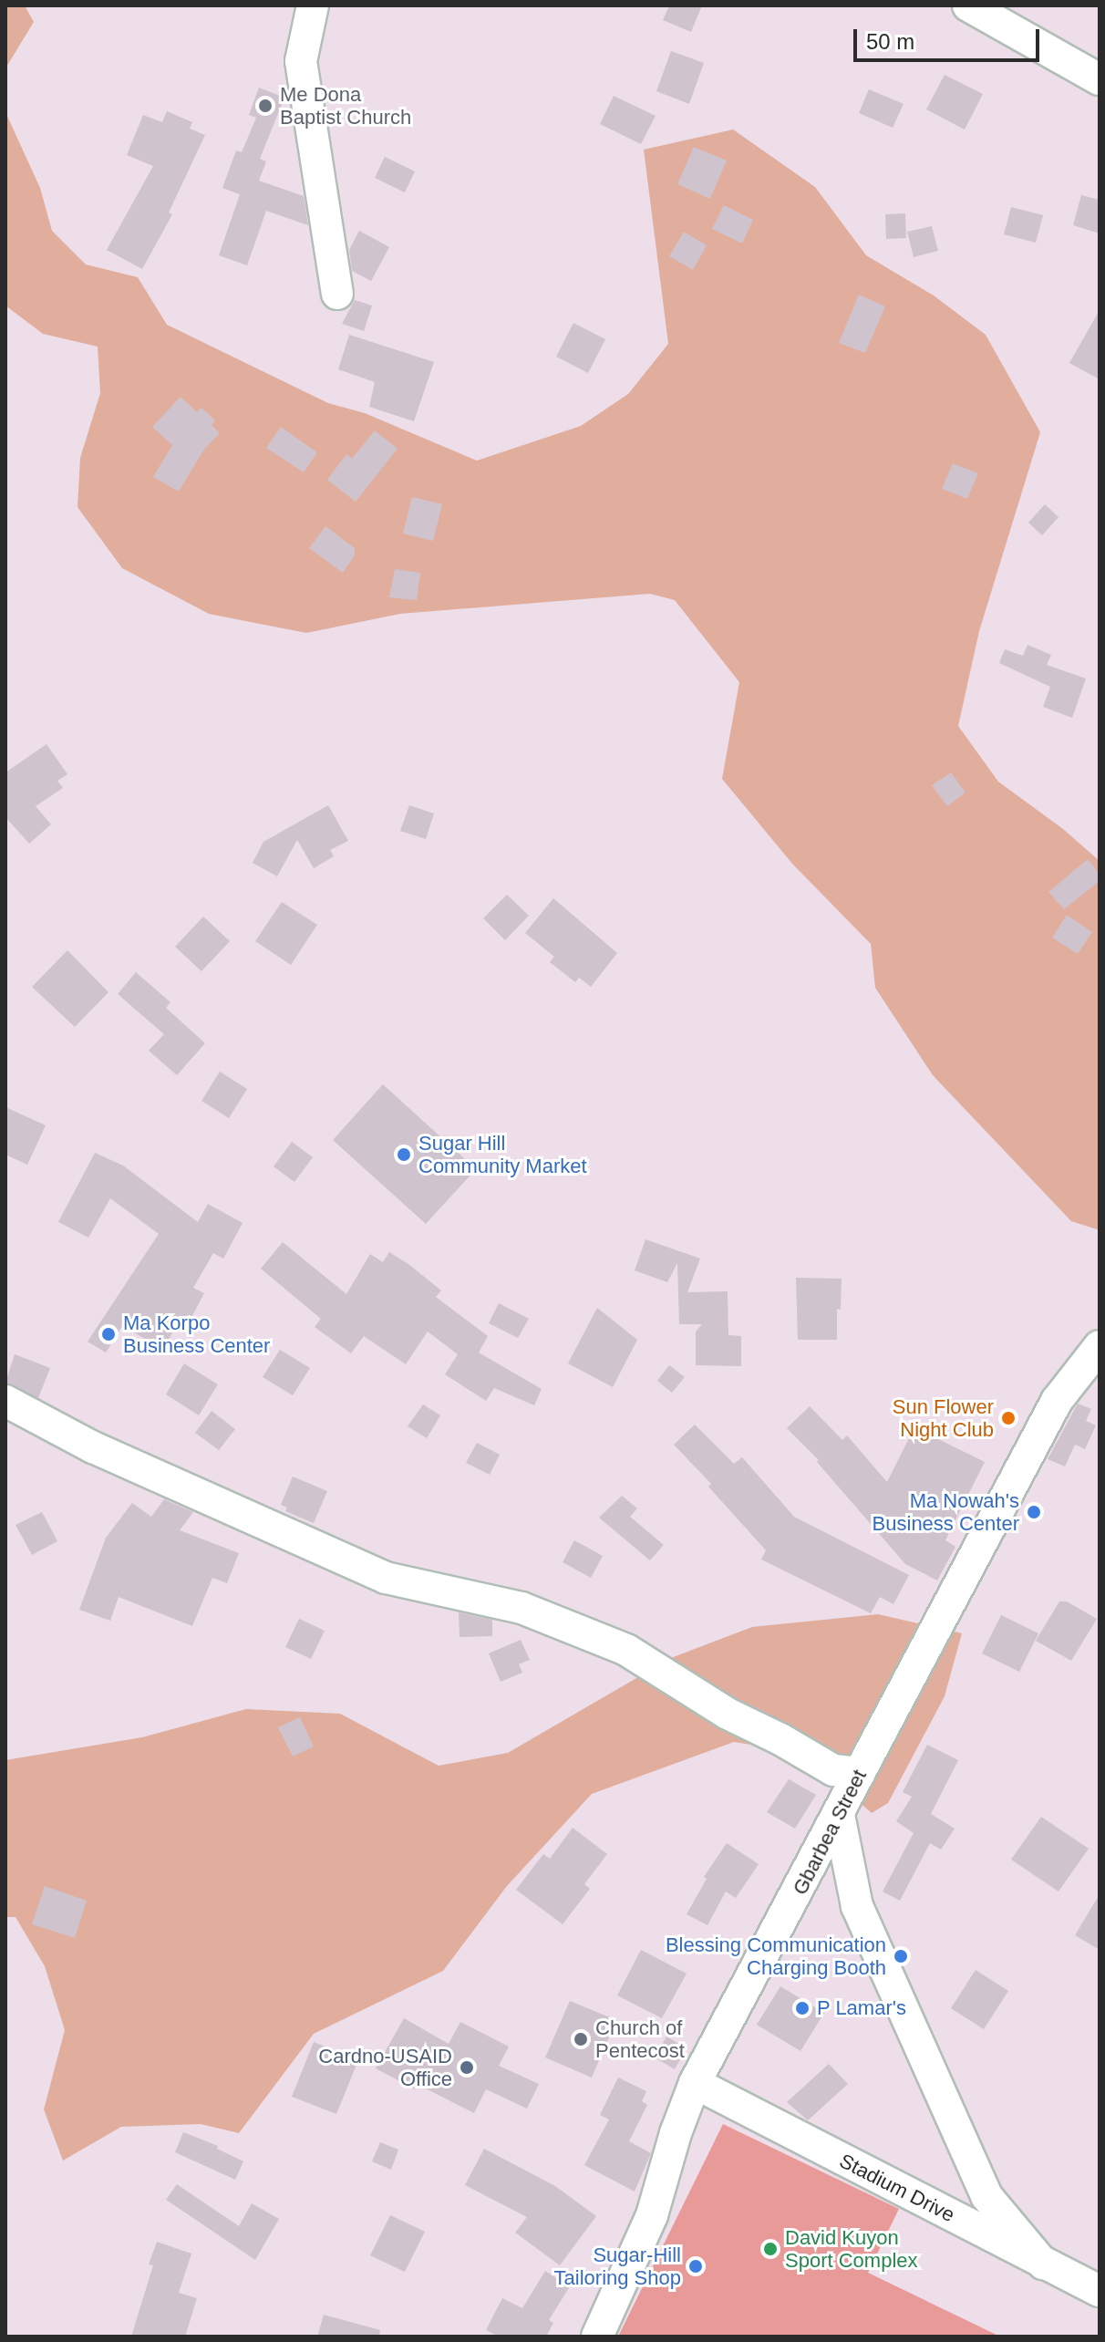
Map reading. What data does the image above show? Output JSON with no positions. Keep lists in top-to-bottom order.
{
  "streets": {
    "street": ["Gbarbea Street", "Stadium Drive"]
  },
  "crossings": [
    ["Gbarbea Street", "Stadium Drive"]
  ],
  "places": [
    "Me Dona Baptist Church",
    "Sugar Hill Community Market",
    "Ma Korpo Business Center",
    "Sun Flower Night Club",
    "Ma Nowah's Business Center",
    "Blessing Communication Charging Booth",
    "P Lamar's",
    "Church of Pentecost",
    "Cardno-USAID Office",
    "David Kuyon Sport Complex",
    "Sugar-Hill Tailoring Shop"
  ],
  "scale_bar": "50 m"
}
